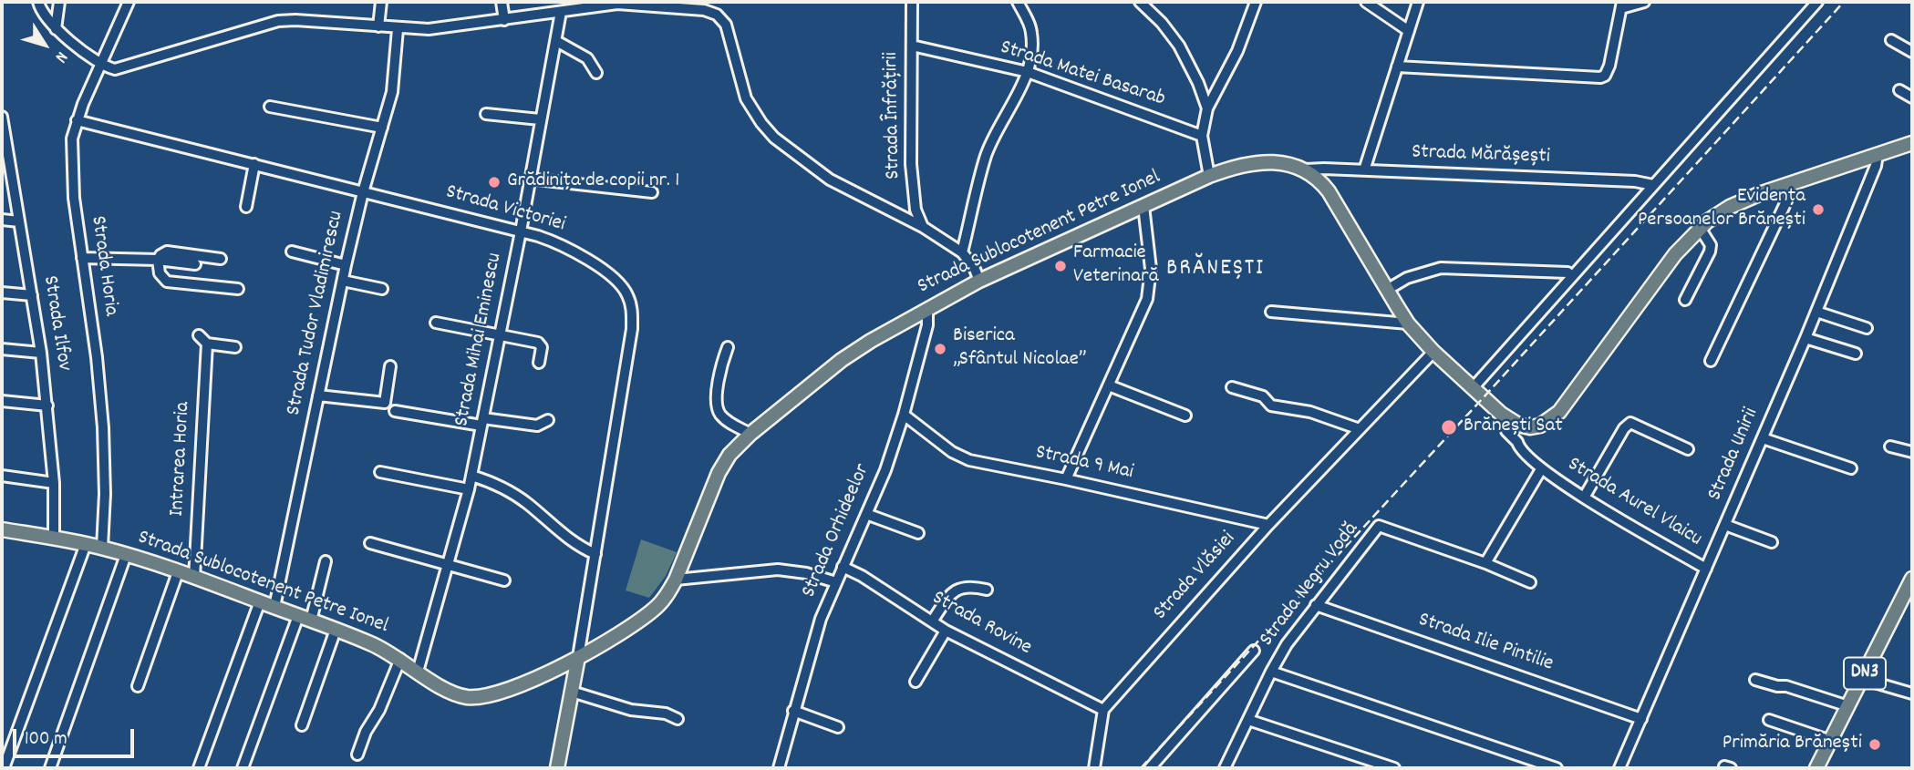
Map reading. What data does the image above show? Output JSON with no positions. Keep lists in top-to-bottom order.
{
  "streets": {
    "main road": ["Strada Victoriei", "Strada Sublocotenent Petre Ionel", "DN3"],
    "street": [
      "Strada Matei Basarab",
      "Strada Înfrățirii",
      "Strada Mărășești",
      "Strada Horia",
      "Strada Tudor Vladimirescu",
      "Strada Ilfov",
      "Strada Mihai Eminescu",
      "Strada Unirii",
      "Intrarea Horia",
      "Strada 9 Mai",
      "Strada Aurel Vlaicu",
      "Strada Orhideelor",
      "Strada Vlăsiei",
      "Strada Negru Vodă",
      "Strada Rovine",
      "Strada Ilie Pintilie"
    ]
  },
  "crossings": [
    ["Strada Matei Basarab", "Strada Înfrățirii"],
    ["Strada Mărășești", "Strada Sublocotenent Petre Ionel"],
    ["Strada Victoriei", "Strada Sublocotenent Petre Ionel"],
    ["Strada Victoriei", "Strada Horia"],
    ["Strada Victoriei", "Strada Tudor Vladimirescu"],
    ["Strada Victoriei", "Strada Mihai Eminescu"],
    ["Strada Sublocotenent Petre Ionel", "Strada Horia"],
    ["Strada Sublocotenent Petre Ionel", "Strada Tudor Vladimirescu"],
    ["Strada Sublocotenent Petre Ionel", "Strada Ilfov"],
    ["Strada Sublocotenent Petre Ionel", "Strada Mihai Eminescu"],
    ["Strada Sublocotenent Petre Ionel", "Intrarea Horia"],
    ["Strada Sublocotenent Petre Ionel", "Strada Orhideelor"],
    ["Strada Unirii", "Strada Aurel Vlaicu"],
    ["Strada Unirii", "Strada Ilie Pintilie"],
    ["Strada 9 Mai", "Strada Orhideelor"],
    ["Strada 9 Mai", "Strada Vlăsiei"],
    ["Strada Orhideelor", "Strada Rovine"],
    ["Strada Vlăsiei", "Strada Rovine"],
    ["Strada Negru Vodă", "Strada Ilie Pintilie"]
  ],
  "districts": ["BRĂNEȘTI"],
  "places": [
    "Grădinița de copii nr. 1",
    "Evidența Persoanelor Brănești",
    "Farmacie Veterinară",
    "Biserica „Sfântul Nicolae”",
    "Brănești Sat",
    "Primăria Brănești"
  ],
  "scale_bar": "100 m",
  "north": "bottom right"
}
